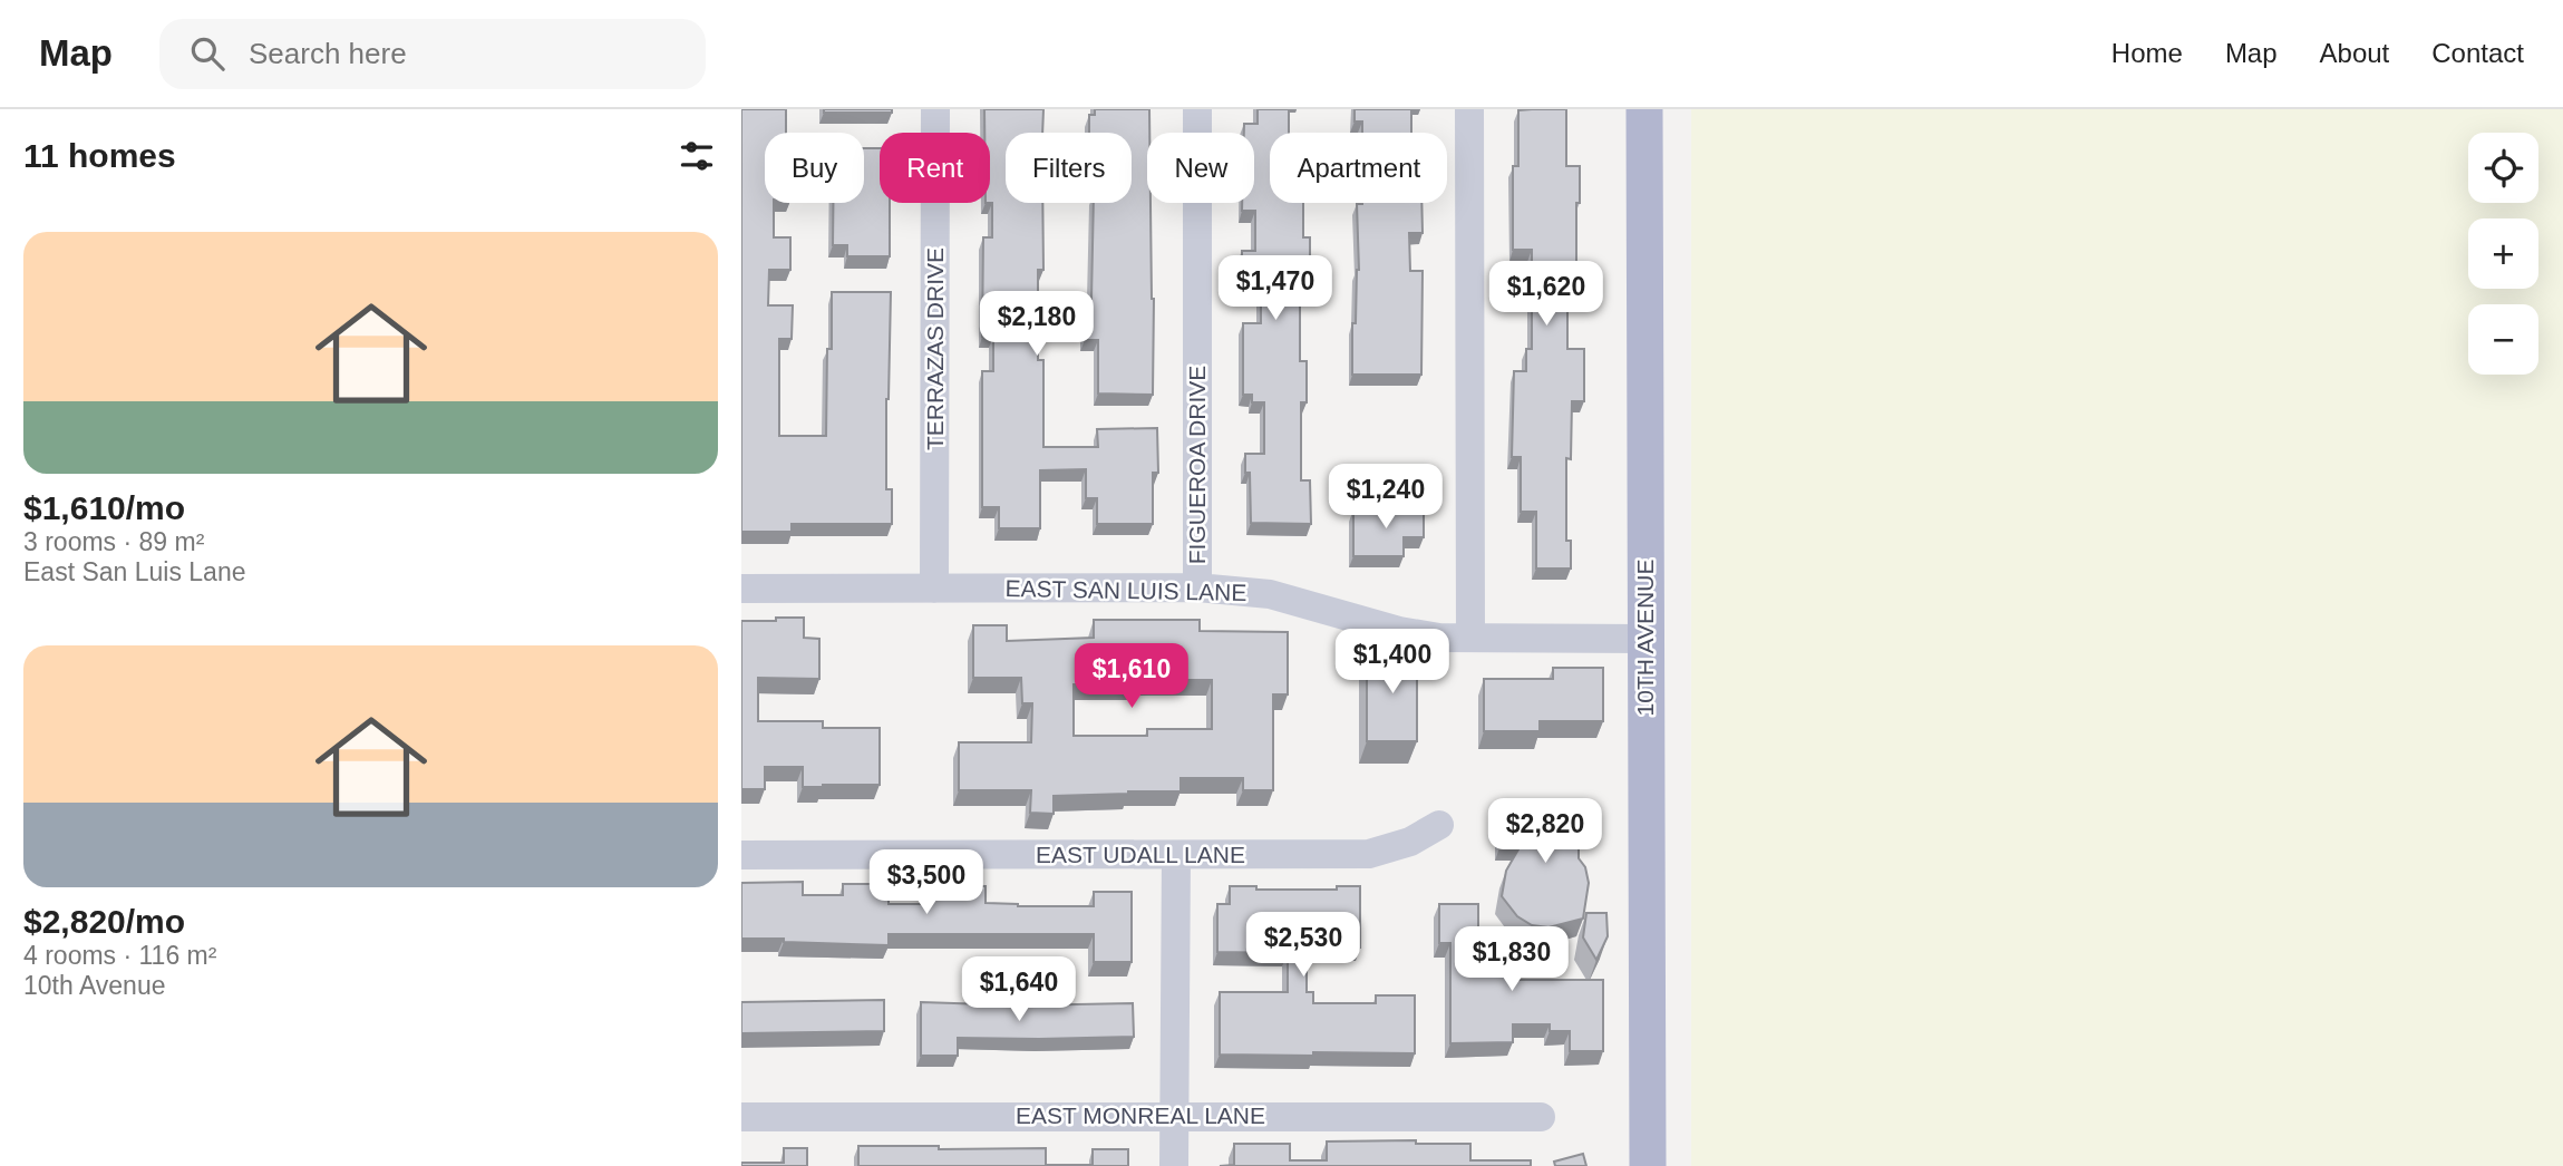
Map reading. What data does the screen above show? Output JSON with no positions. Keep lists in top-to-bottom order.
{
  "streets": {
    "main road": ["10TH AVENUE"],
    "street": [
      "TERRAZAS DRIVE",
      "FIGUEROA DRIVE",
      "EAST SAN LUIS LANE",
      "EAST UDALL LANE",
      "EAST MONREAL LANE"
    ]
  },
  "crossings": [
    ["TERRAZAS DRIVE", "EAST SAN LUIS LANE"],
    ["FIGUEROA DRIVE", "EAST SAN LUIS LANE"],
    ["EAST SAN LUIS LANE", "10TH AVENUE"]
  ],
  "page": {
    "header": "Map",
    "search": "Search here",
    "nav": [
      "Home",
      "Map",
      "About",
      "Contact"
    ],
    "heading": "11 homes",
    "map_buttons": ["+", "−"],
    "chip": [
      "Buy",
      "Rent",
      "Filters",
      "New",
      "Apartment"
    ],
    "list": [
      {
        "name": "$1,610/mo",
        "note": "3 rooms · 89 m² · East San Luis Lane"
      },
      {
        "name": "$2,820/mo",
        "note": "4 rooms · 116 m² · 10th Avenue"
      }
    ],
    "price": [
      "$1,470",
      "$1,620",
      "$2,180",
      "$1,240",
      "$1,400",
      "$1,610",
      "$2,820",
      "$3,500",
      "$2,530",
      "$1,830",
      "$1,640"
    ]
  }
}
